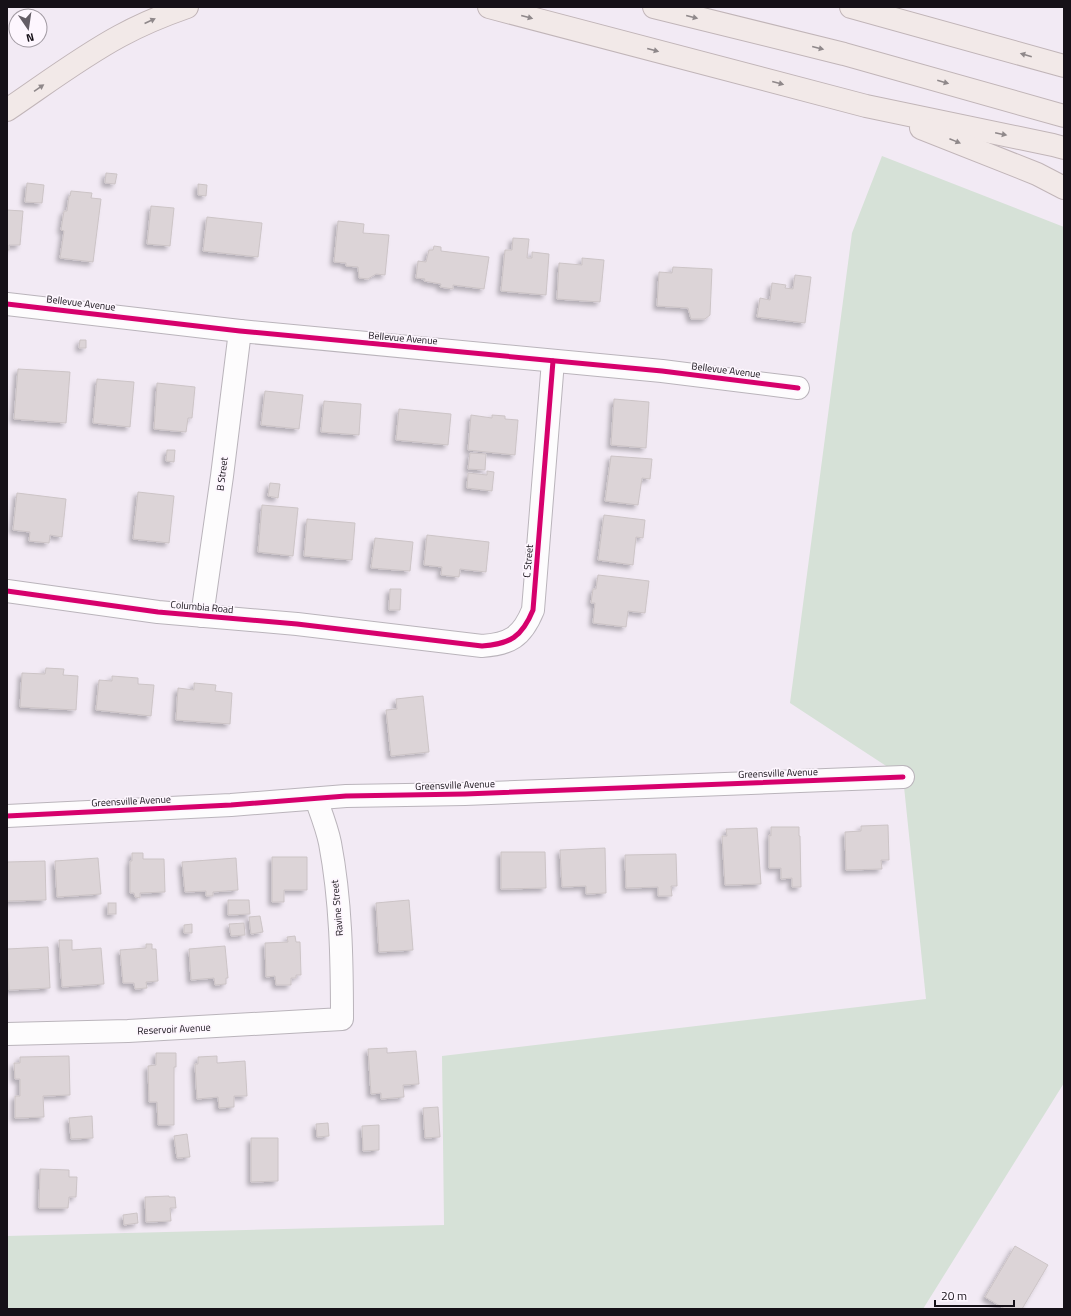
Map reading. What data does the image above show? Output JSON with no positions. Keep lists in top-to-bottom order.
{
  "streets": {
    "street": [
      "Bellevue Avenue",
      "B Street",
      "C Street",
      "Columbia Road",
      "Greensville Avenue",
      "Ravine Street",
      "Reservoir Avenue"
    ]
  },
  "crossings": [
    ["Bellevue Avenue", "B Street"],
    ["Bellevue Avenue", "C Street"],
    ["B Street", "Columbia Road"],
    ["C Street", "Columbia Road"],
    ["Greensville Avenue", "Ravine Street"],
    ["Ravine Street", "Reservoir Avenue"]
  ],
  "scale_bar": "20 m",
  "north": "bottom"
}
